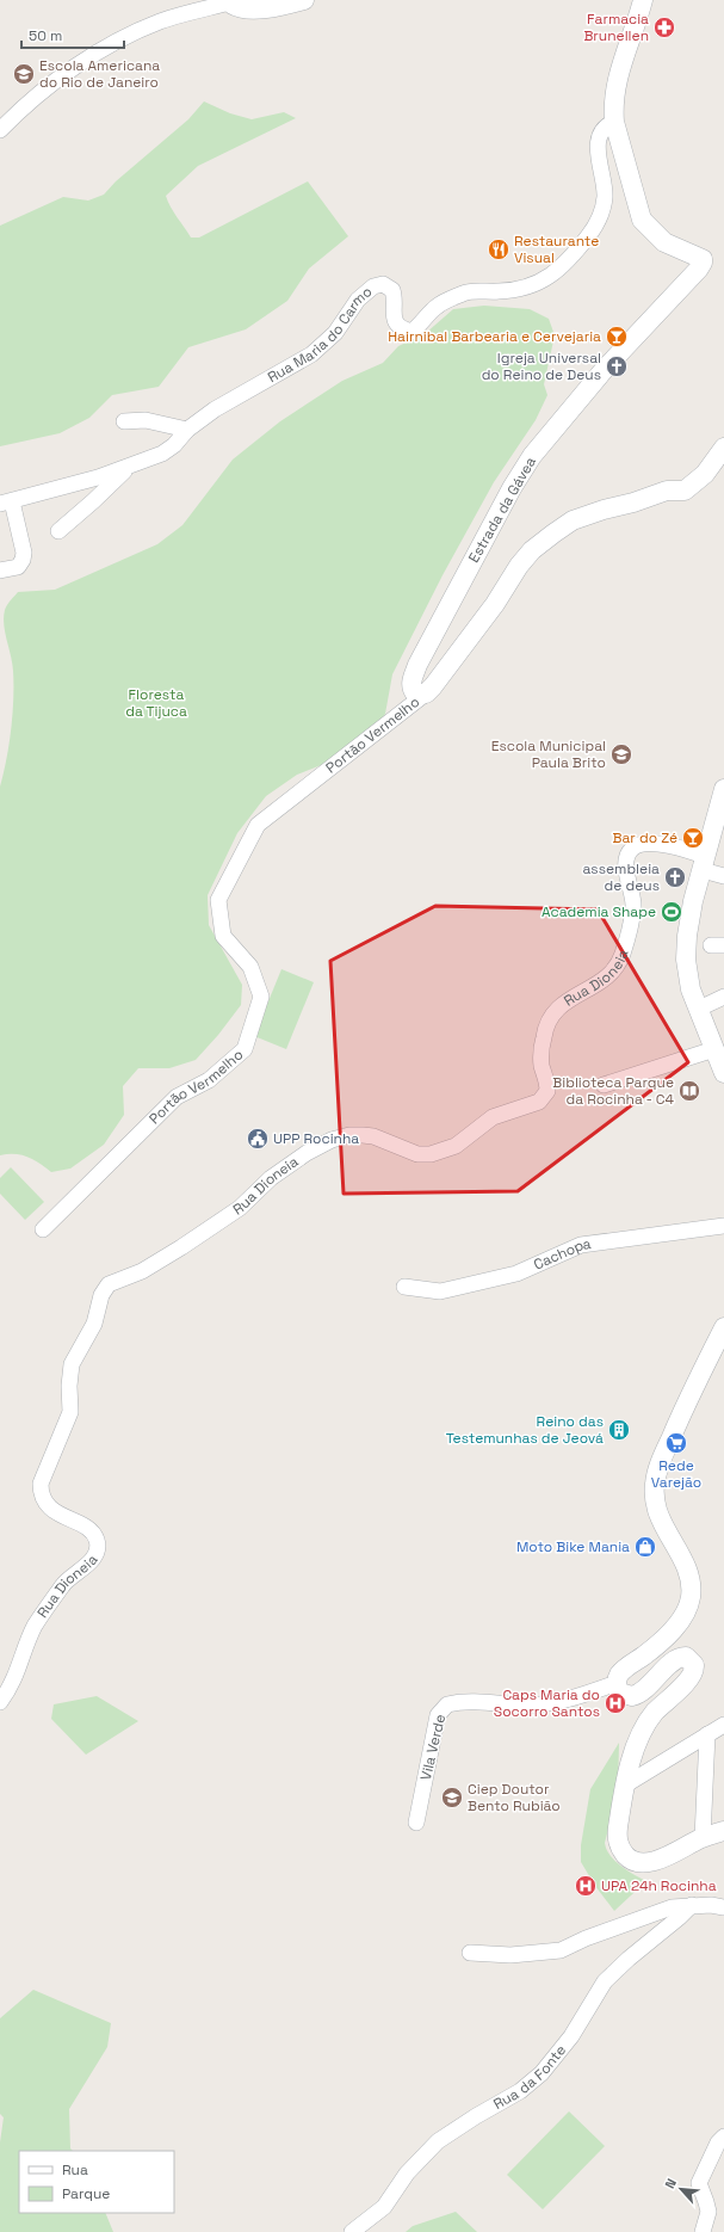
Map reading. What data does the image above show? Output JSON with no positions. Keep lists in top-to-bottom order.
{
  "streets": {
    "street": [
      "Rua Maria do Carmo",
      "Estrada da Gávea",
      "Portão Vermelho",
      "Rua Dioneia",
      "Cachopa",
      "Vila Verde",
      "Rua da Fonte"
    ]
  },
  "crossings": [
    ["Rua Maria do Carmo", "Estrada da Gávea"],
    ["Estrada da Gávea", "Portão Vermelho"]
  ],
  "parks": ["Floresta da Tijuca"],
  "places": {
    "pharmacy": ["Farmacia Brunellen"],
    "school or university": ["Escola Americana do Rio de Janeiro", "Escola Municipal Paula Brito", "Ciep Doutor Bento Rubião"],
    "restaurant": ["Restaurante Visual"],
    "bar": ["Hairnibal Barbearia e Cervejaria", "Bar do Zé"],
    "church": ["Igreja Universal do Reino de Deus", "assembleia de deus"],
    "sports": ["Academia Shape"],
    "library": ["Biblioteca Parque da Rocinha - C4"],
    "public building": ["UPP Rocinha"],
    "building": ["Reino das Testemunhas de Jeová"],
    "supermarket": ["Rede Varejão"],
    "shop": ["Moto Bike Mania"],
    "hospital": ["Caps Maria do Socorro Santos", "UPA 24h Rocinha"]
  },
  "legend": ["Rua", "Parque"],
  "scale_bar": "50 m",
  "north": "top left"
}
